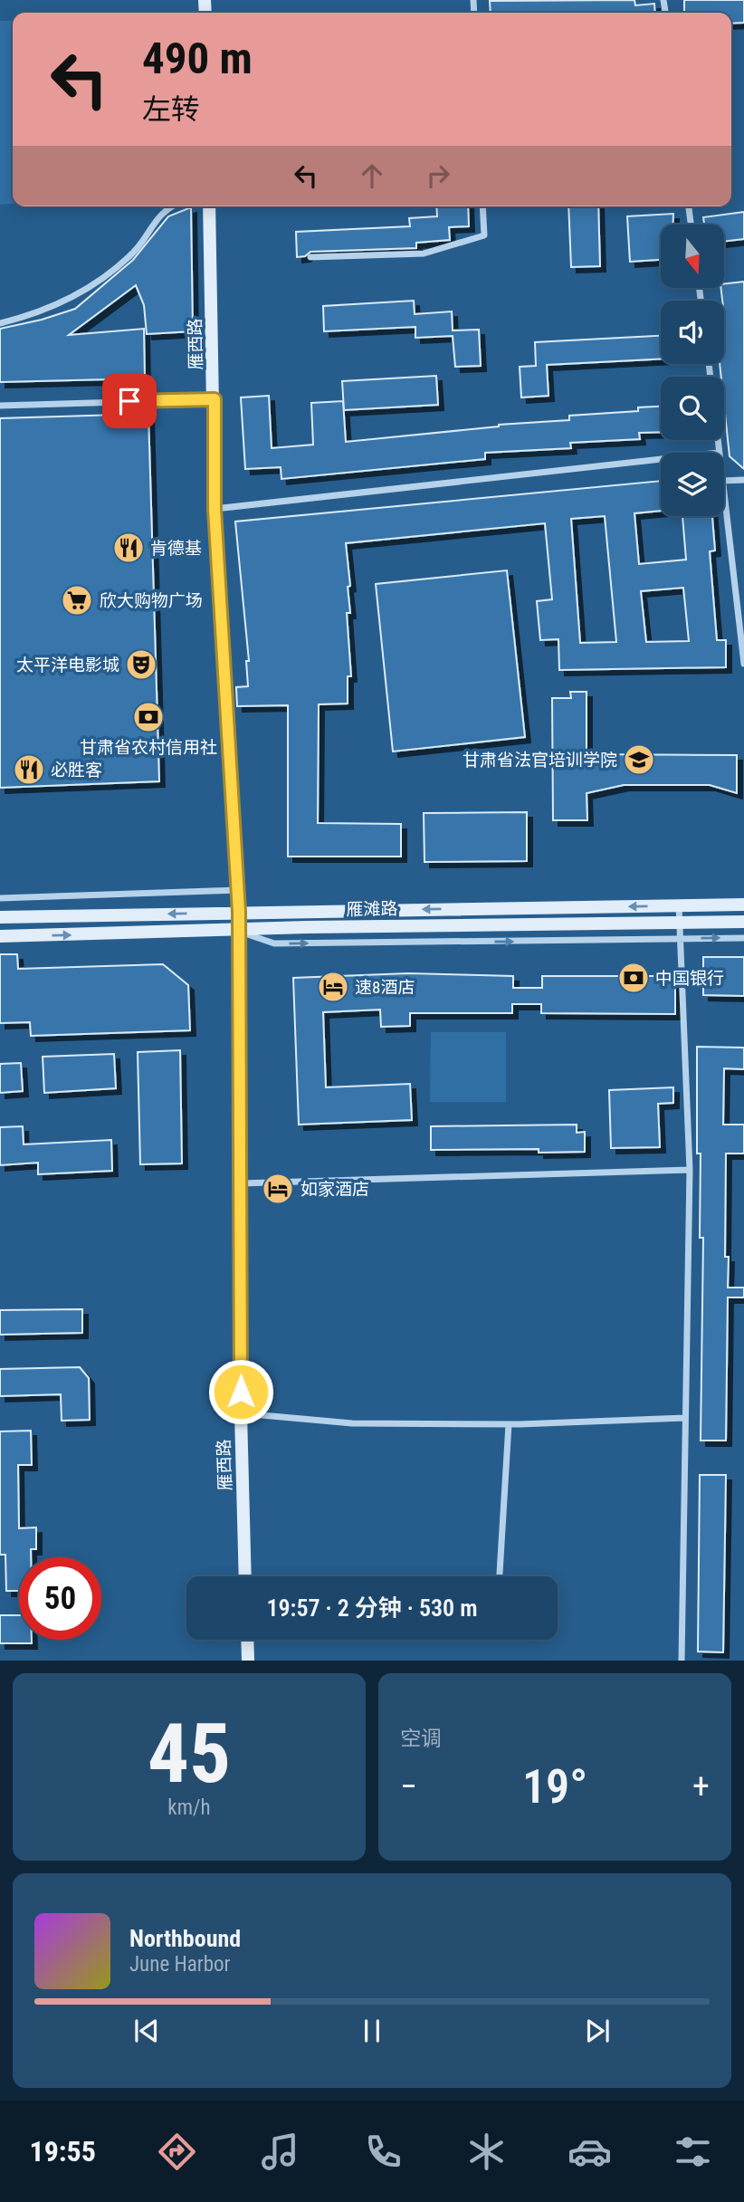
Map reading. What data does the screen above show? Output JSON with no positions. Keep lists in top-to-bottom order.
{
  "streets": {
    "main road": ["雁西路", "雁滩路"]
  },
  "crossings": [
    ["雁西路", "雁滩路"]
  ],
  "places": {
    "restaurant": ["肯德基", "必胜客"],
    "supermarket": ["欣大购物广场"],
    "theatre": ["太平洋电影城"],
    "bank": ["甘肃省农村信用社", "中国银行"],
    "school or university": ["甘肃省法官培训学院"],
    "hotel": ["速8酒店", "如家酒店"]
  },
  "north": "bottom",
  "page": {
    "turn": ["490 m", "左转"],
    "limit": "50",
    "trip": "19:57 · 2 分钟 · 530 m",
    "tile": [
      ["45", "km/h"],
      "空调"
    ],
    "heat": ["−", "19°", "+"],
    "song": ["Northbound", "June Harbor"],
    "tabs": "19:55"
  }
}
